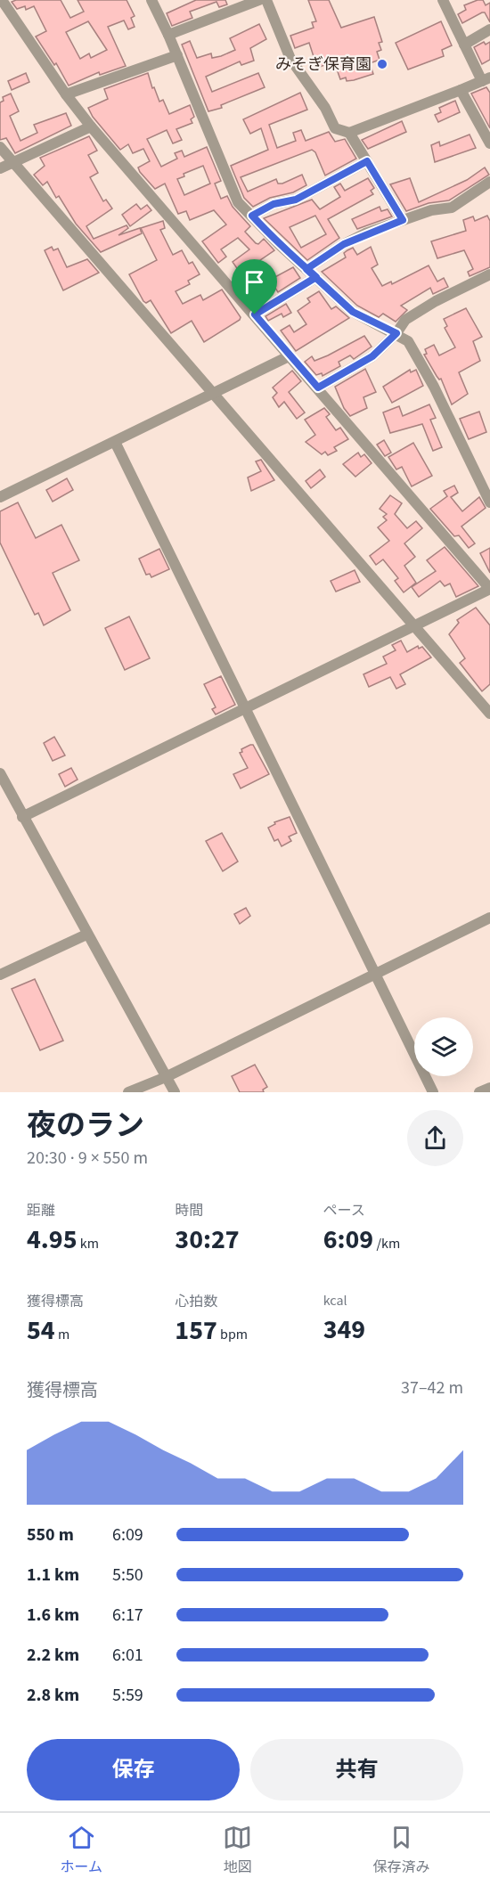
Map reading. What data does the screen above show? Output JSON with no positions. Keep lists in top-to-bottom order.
{
  "places": ["みそぎ保育園"],
  "page": {
    "heading": ["夜のラン", "20:30 · 9 × 550 m"],
    "stats": [
      ["距離", "4.95 km"],
      ["時間", "30:27"],
      ["ペース", "6:09 /km"],
      ["獲得標高", "54 m"],
      ["心拍数", "157 bpm"],
      ["kcal", "349"]
    ],
    "chart": ["獲得標高", "37–42 m"],
    "list": [
      {
        "name": "550 m",
        "note": "6:09"
      },
      {
        "name": "1.1 km",
        "note": "5:50"
      },
      {
        "name": "1.6 km",
        "note": "6:17"
      },
      {
        "name": "2.2 km",
        "note": "6:01"
      },
      {
        "name": "2.8 km",
        "note": "5:59"
      }
    ],
    "buttons": ["保存", "共有"],
    "tabs": ["ホーム", "地図", "保存済み"]
  }
}
